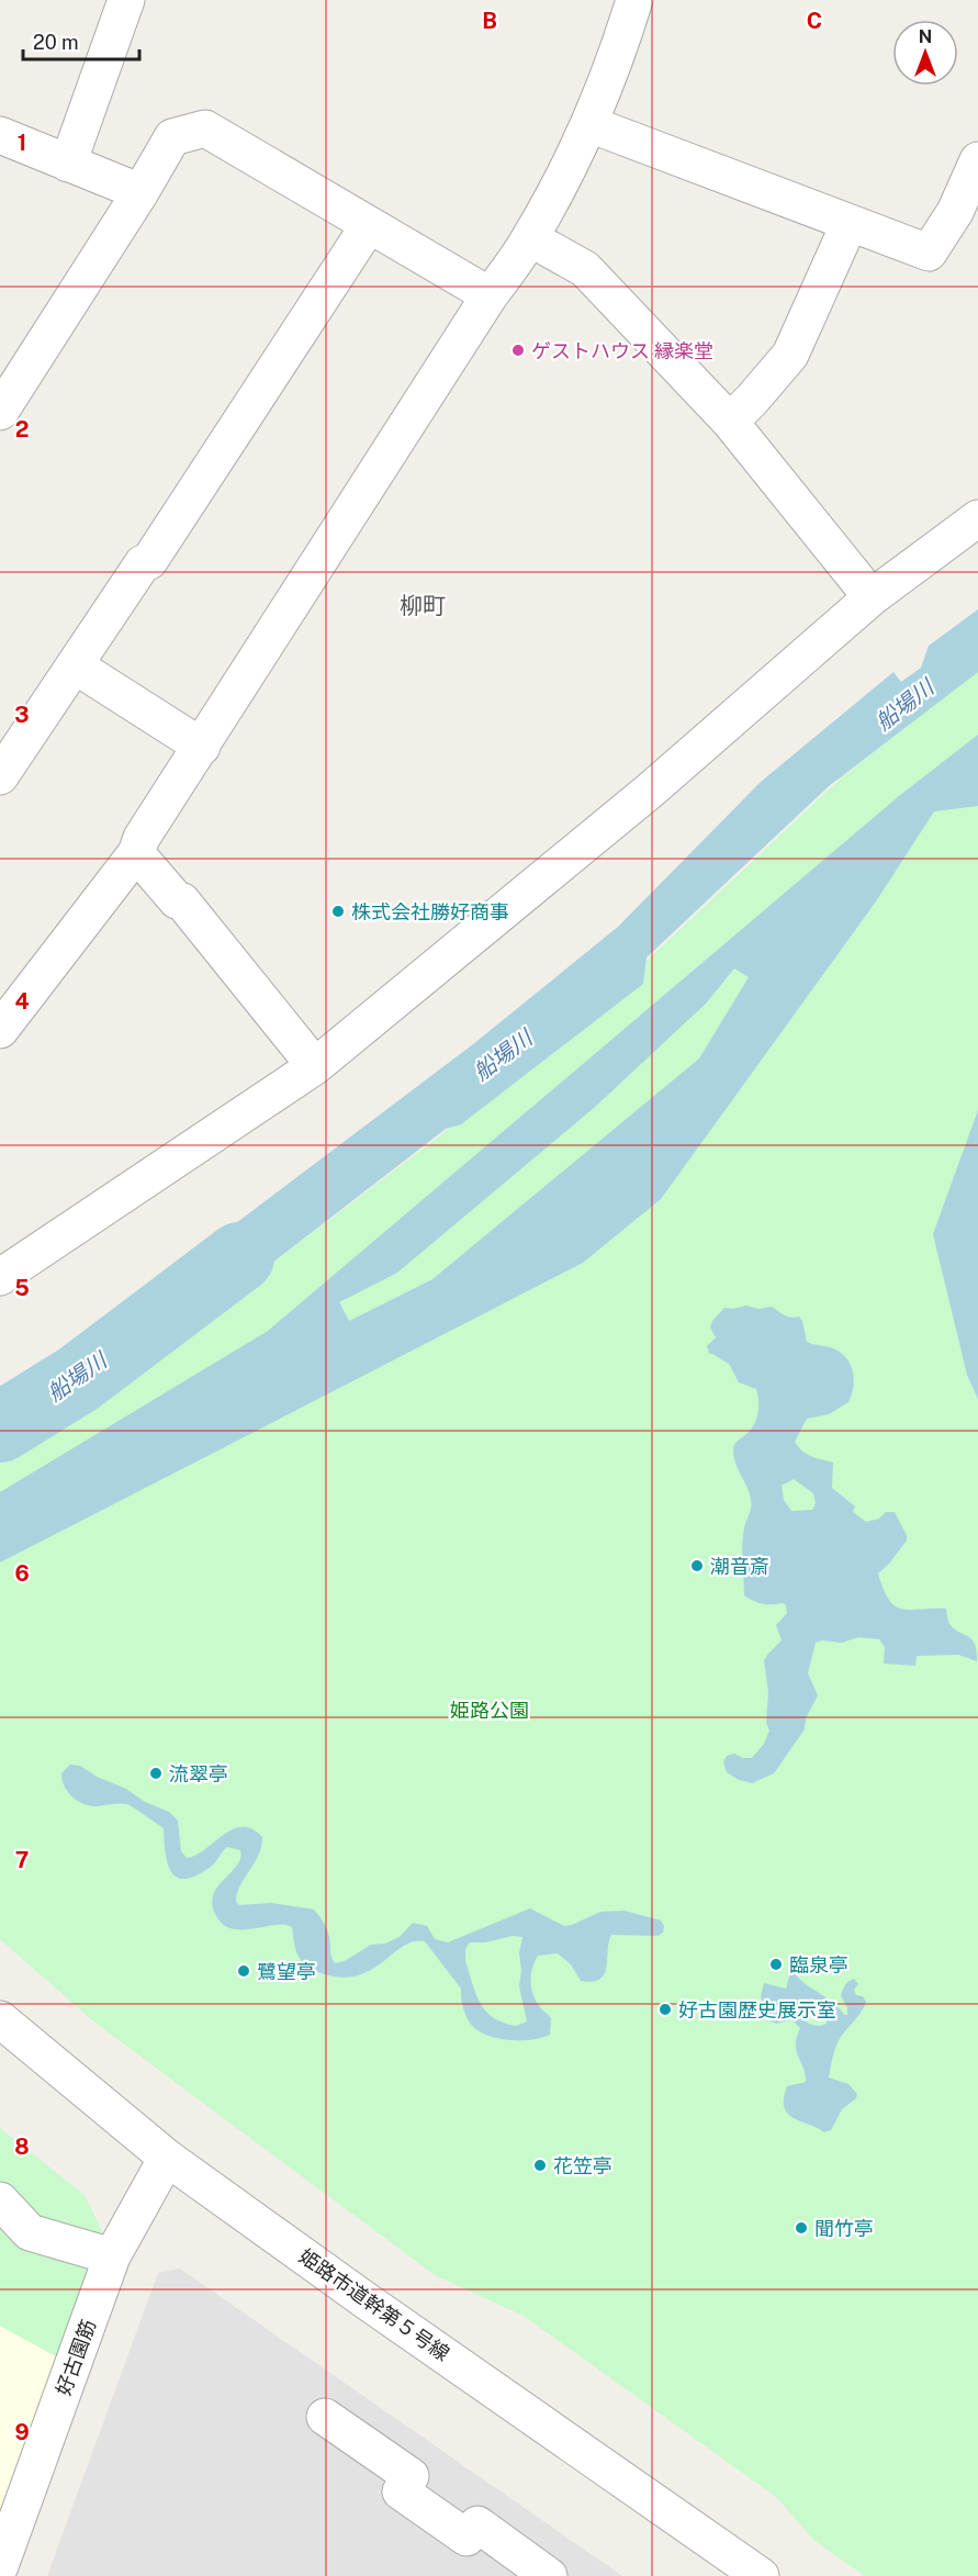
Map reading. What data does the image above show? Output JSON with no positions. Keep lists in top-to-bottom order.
{
  "streets": {
    "street": ["姫路市道幹第５号線", "好古園筋"]
  },
  "crossings": [
    ["姫路市道幹第５号線", "好古園筋"]
  ],
  "districts": ["柳町"],
  "water": ["船場川"],
  "parks": ["姫路公園"],
  "places": [
    "ゲストハウス 縁楽堂",
    "株式会社勝好商事",
    "潮音斎",
    "流翠亭",
    "臨泉亭",
    "鷺望亭",
    "好古園歴史展示室",
    "花笠亭",
    "聞竹亭"
  ],
  "scale_bar": "20 m",
  "north": "top",
  "grid": {
    "columns": ["B", "C"],
    "rows": [
      "1",
      "2",
      "3",
      "4",
      "5",
      "6",
      "7",
      "8",
      "9"
    ]
  }
}
